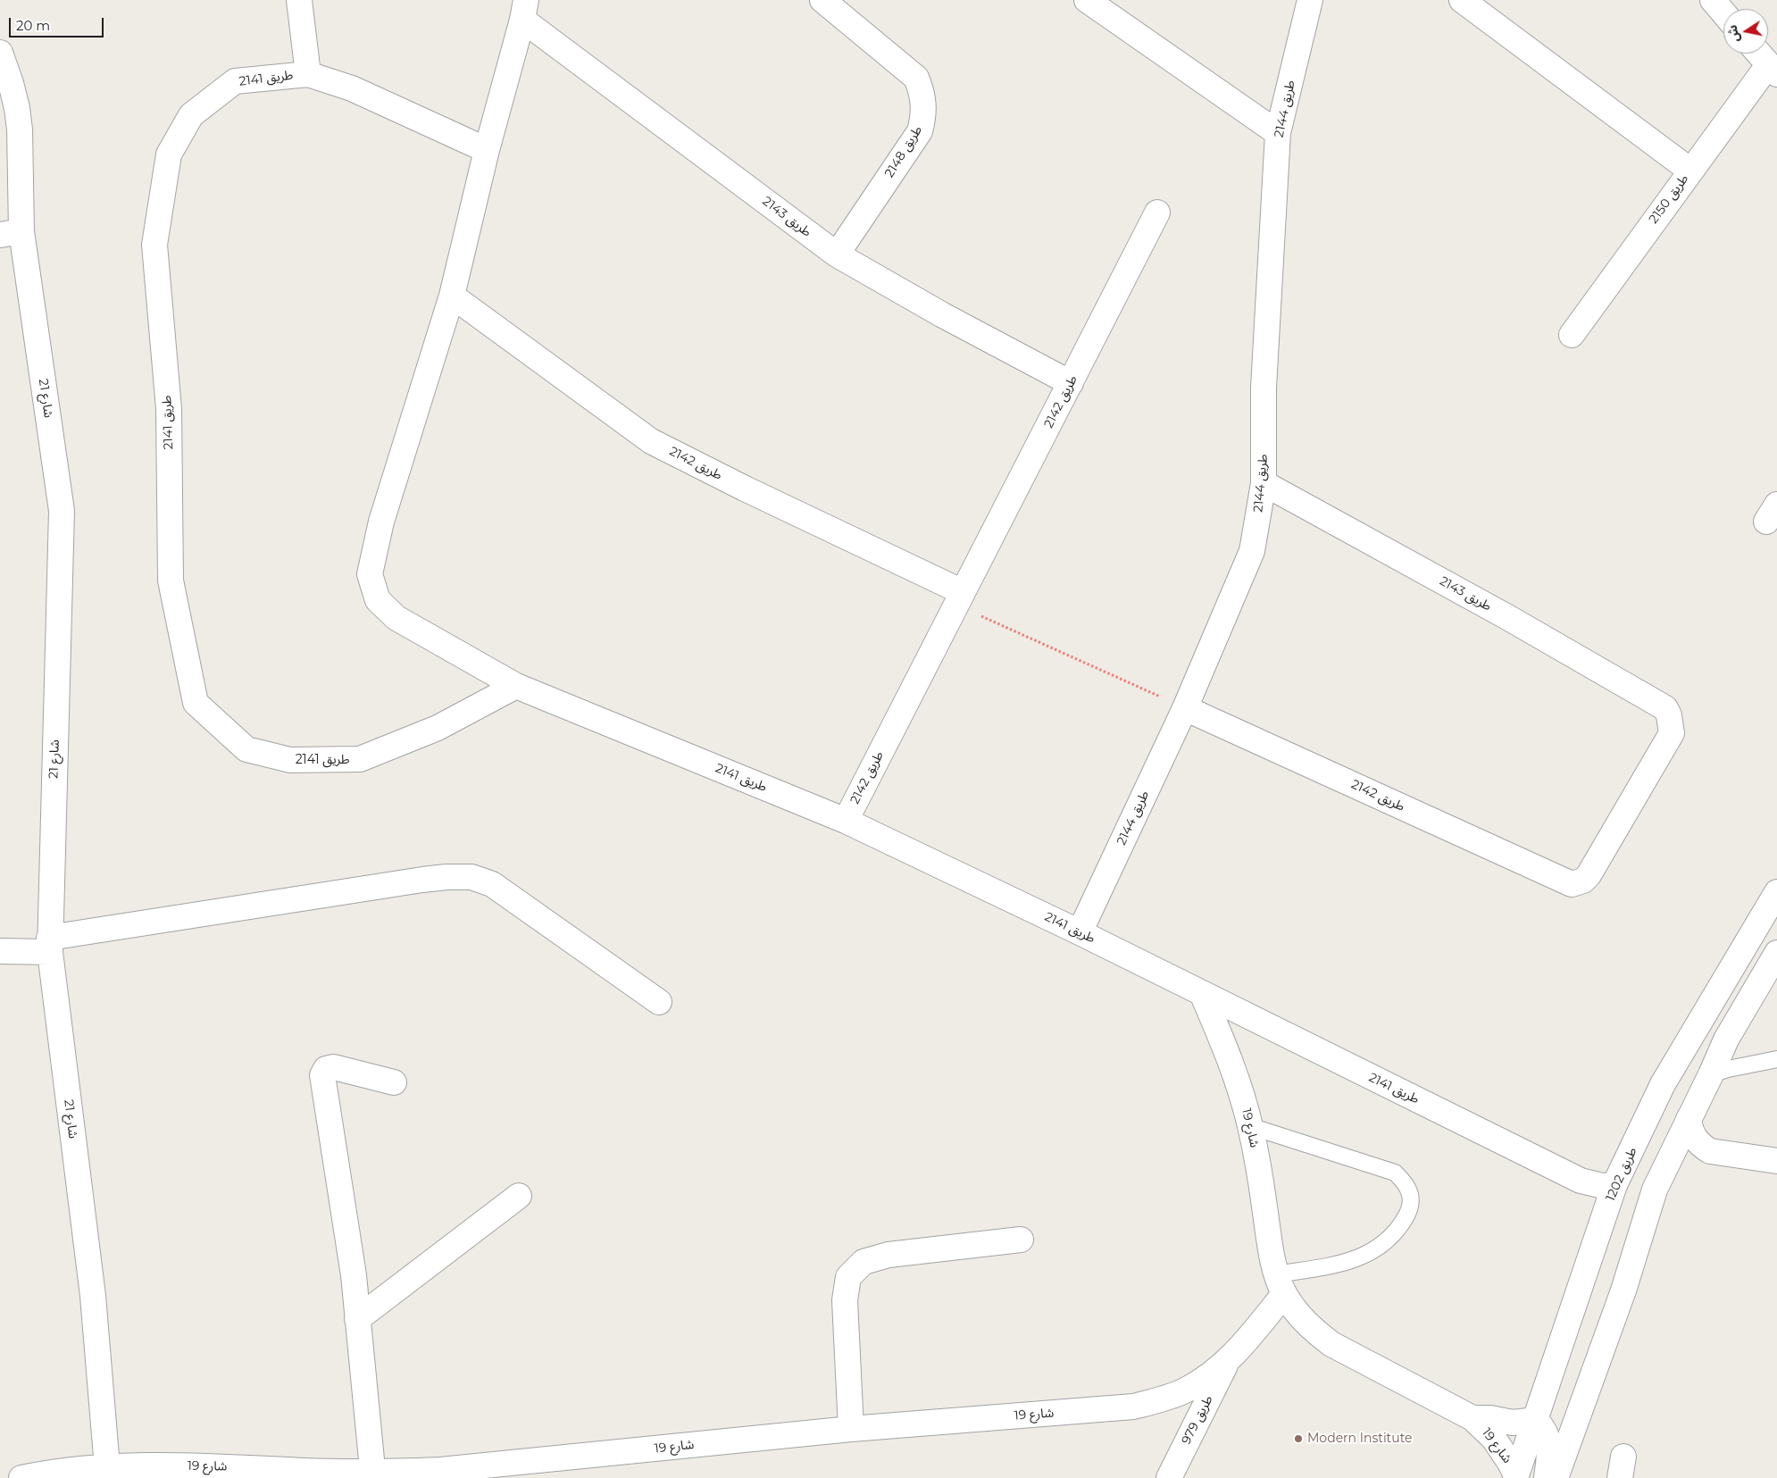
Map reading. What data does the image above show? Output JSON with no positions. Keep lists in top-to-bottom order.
{
  "streets": {
    "street": [
      "طريق 2141",
      "طريق 2144",
      "طريق 2148",
      "طريق 2150",
      "طريق 2143",
      "شارع 21",
      "طريق 2142",
      "شارع 19",
      "طريق 1202",
      "طريق 979"
    ]
  },
  "crossings": [
    ["طريق 2141", "طريق 2144"],
    ["طريق 2141", "طريق 2143"],
    ["طريق 2141", "طريق 2142"],
    ["طريق 2141", "شارع 19"],
    ["طريق 2141", "طريق 1202"],
    ["طريق 2144", "طريق 2143"],
    ["طريق 2144", "طريق 2142"],
    ["طريق 2148", "طريق 2143"],
    ["طريق 2143", "طريق 2142"],
    ["شارع 21", "شارع 19"],
    ["شارع 19", "طريق 1202"],
    ["شارع 19", "طريق 979"]
  ],
  "places": ["Modern Institute"],
  "scale_bar": "20 m",
  "north": "left"
}
